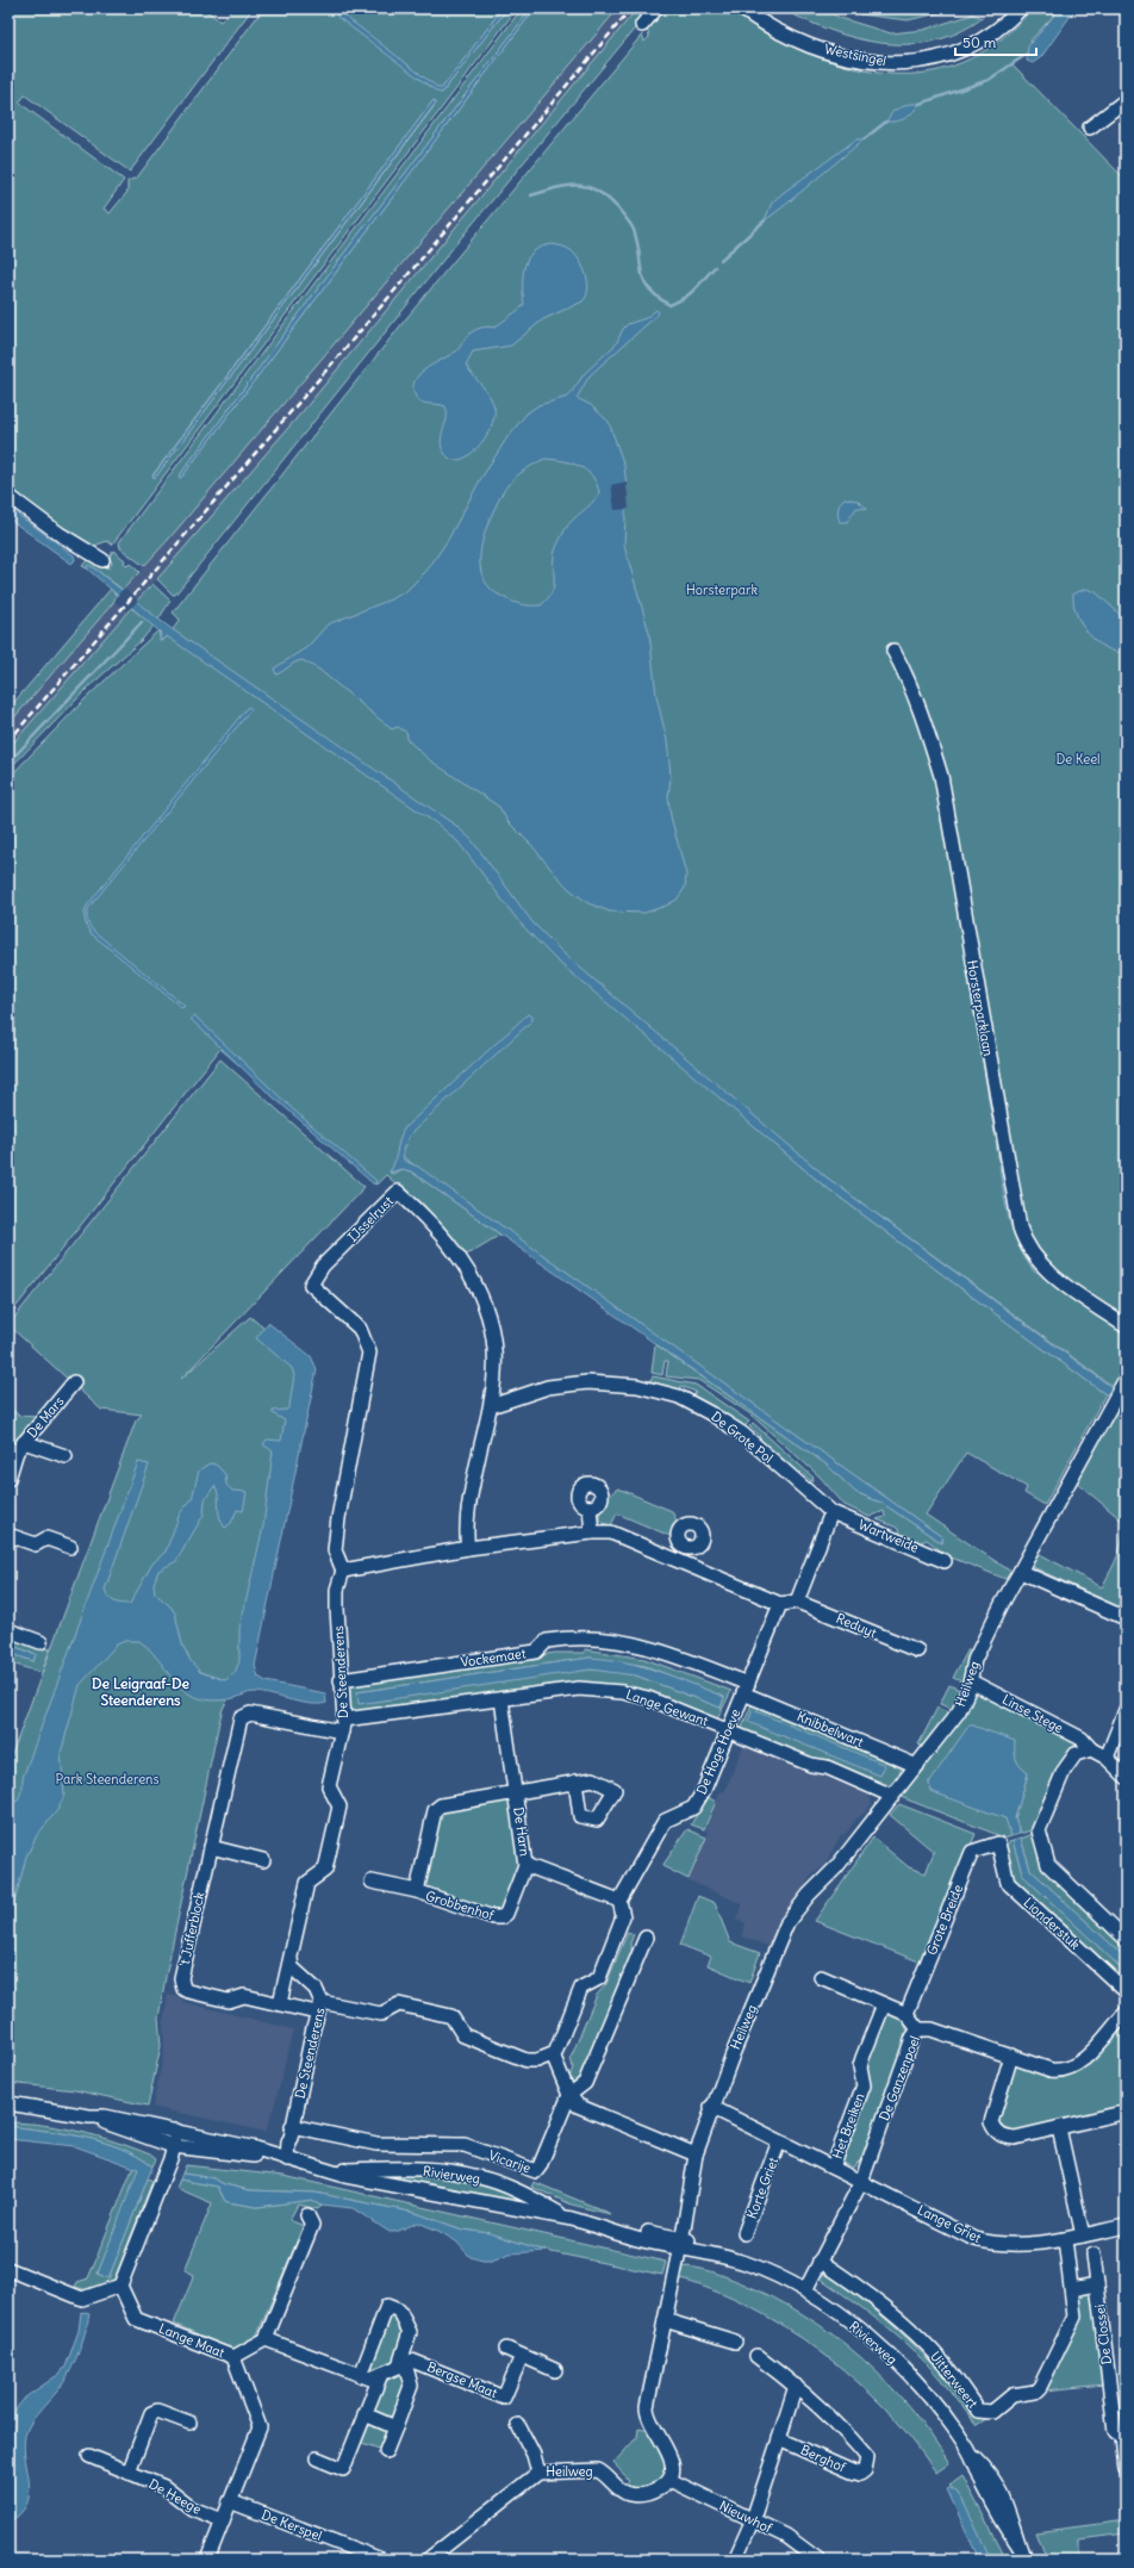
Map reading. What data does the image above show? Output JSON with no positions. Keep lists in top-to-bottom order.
{
  "streets": {
    "street": [
      "Westsingel",
      "Horsterparklaan",
      "IJsselrust",
      "De Mars",
      "De Grote Pol",
      "Wartweide",
      "Reduyt",
      "Vockemaet",
      "De Steenderens",
      "Heilweg",
      "Lange Gewant",
      "Linse Stege",
      "Knibbelwart",
      "De Hoge Hoeve",
      "De Harn",
      "Grobbenhof",
      "Grote Breide",
      "Lionderstuk",
      "'t Jufferblock",
      "De Ganzenpoel",
      "Het Breiken",
      "Vicarije",
      "Rivierweg",
      "Korte Griet",
      "Lange Griet",
      "De Clossei",
      "Lange Maat",
      "Bergse Maat",
      "Uitterweert",
      "Berghof",
      "De Heege",
      "Nieuwhof",
      "De Kerspel"
    ]
  },
  "crossings": [
    ["IJsselrust", "De Grote Pol"],
    ["IJsselrust", "De Steenderens"],
    ["De Grote Pol", "Wartweide"],
    ["Vockemaet", "De Steenderens"],
    ["Vockemaet", "Knibbelwart"],
    ["Vockemaet", "De Hoge Hoeve"],
    ["De Steenderens", "Lange Gewant"],
    ["De Steenderens", "'t Jufferblock"],
    ["De Steenderens", "Vicarije"],
    ["De Steenderens", "Rivierweg"],
    ["Heilweg", "Lange Gewant"],
    ["Heilweg", "Linse Stege"],
    ["Heilweg", "Knibbelwart"],
    ["Heilweg", "Rivierweg"],
    ["Heilweg", "Korte Griet"],
    ["Heilweg", "Nieuwhof"],
    ["Lange Gewant", "De Hoge Hoeve"],
    ["Lange Gewant", "De Harn"],
    ["Lange Gewant", "'t Jufferblock"],
    ["Knibbelwart", "De Hoge Hoeve"],
    ["De Hoge Hoeve", "De Harn"],
    ["De Harn", "Grobbenhof"],
    ["Grote Breide", "Lionderstuk"],
    ["De Ganzenpoel", "Rivierweg"],
    ["De Ganzenpoel", "Korte Griet"],
    ["De Ganzenpoel", "Lange Griet"],
    ["De Ganzenpoel", "Uitterweert"],
    ["Het Breiken", "Korte Griet"],
    ["Korte Griet", "Lange Griet"],
    ["Lange Griet", "Uitterweert"],
    ["De Clossei", "Uitterweert"],
    ["Lange Maat", "De Heege"],
    ["Lange Maat", "De Kerspel"]
  ],
  "districts": ["De Leigraaf-De Steenderens"],
  "parks": ["Horsterpark", "De Keel", "Park Steenderens"],
  "scale_bar": "50 m"
}
